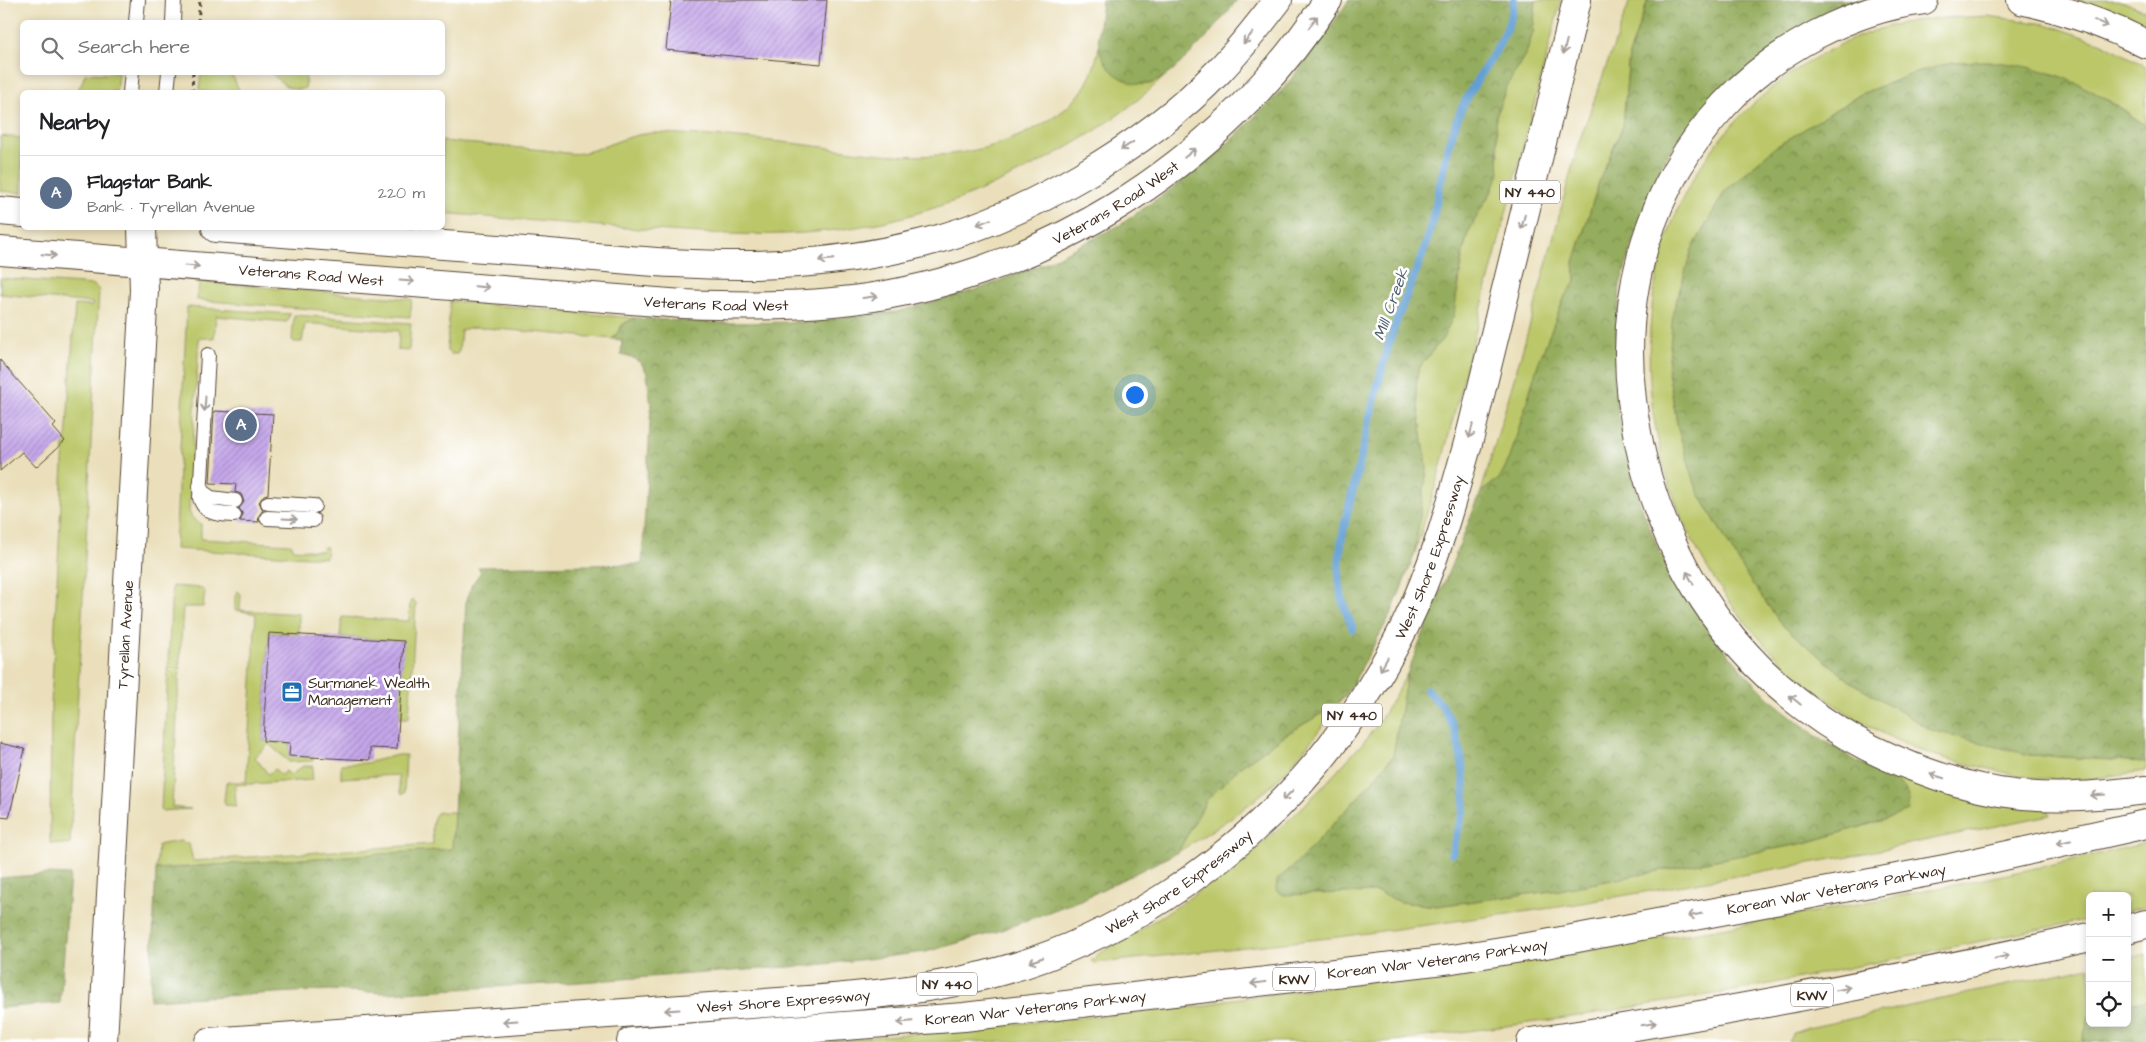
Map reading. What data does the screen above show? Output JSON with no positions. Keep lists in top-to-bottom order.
{
  "streets": {
    "main road": [
      "NY 440",
      "Veterans Road West",
      "West Shore Expressway",
      "Tyrellan Avenue",
      "Korean War Veterans Parkway",
      "KWV"
    ]
  },
  "crossings": [
    ["Veterans Road West", "Tyrellan Avenue"]
  ],
  "one_way": ["West Shore Expressway"],
  "water": ["Mill Creek"],
  "places": {
    "office": ["Surmanek Wealth Management"]
  },
  "page": {
    "search": "Search here",
    "heading": "Nearby",
    "list": [
      {
        "mark": "A",
        "name": "Flagstar Bank",
        "note": "Bank · Tyrellan Avenue",
        "value": "220 m"
      }
    ],
    "pins": "A",
    "map_buttons": ["+", "−"]
  }
}
